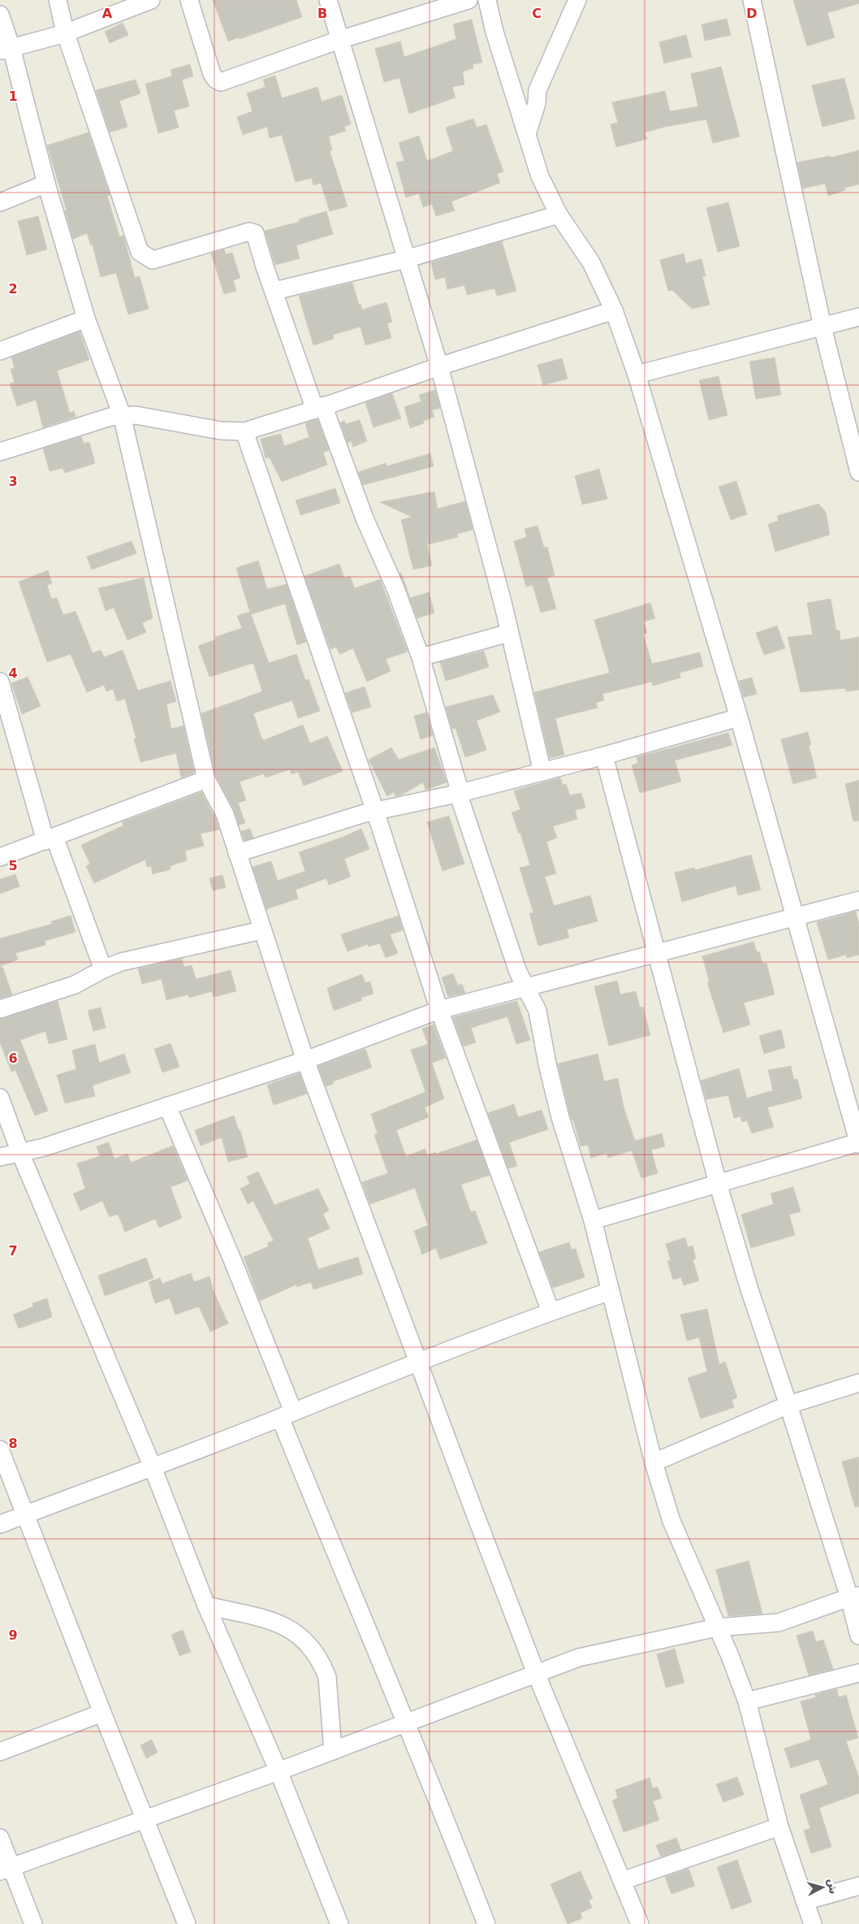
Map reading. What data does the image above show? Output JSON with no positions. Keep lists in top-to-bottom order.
{
  "north": "right",
  "grid": {
    "columns": [
      "A",
      "B",
      "C",
      "D"
    ],
    "rows": [
      "1",
      "2",
      "3",
      "4",
      "5",
      "6",
      "7",
      "8",
      "9"
    ]
  }
}
